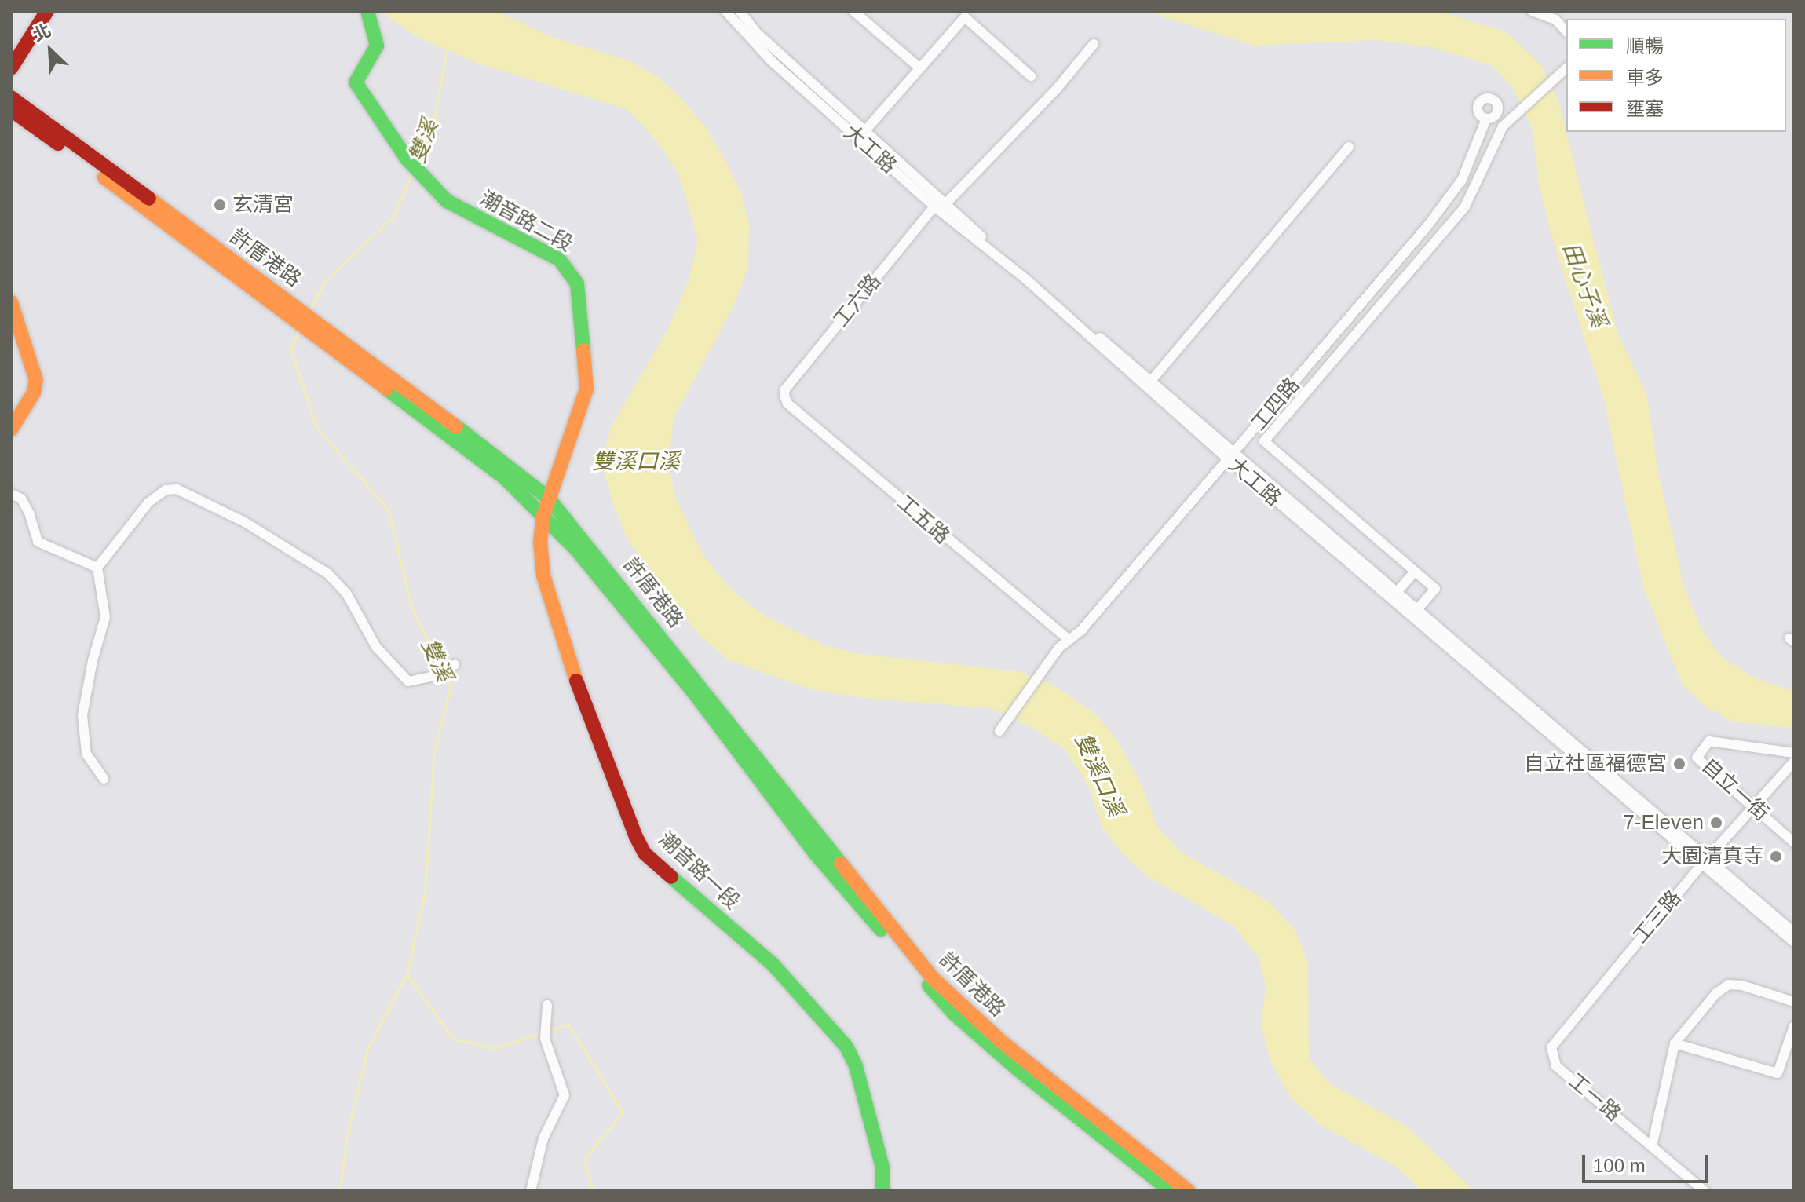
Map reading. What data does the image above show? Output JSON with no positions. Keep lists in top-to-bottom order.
{
  "streets": {
    "street": [
      "大工路",
      "潮音路二段",
      "許厝港路",
      "工六路",
      "工四路",
      "工五路",
      "自立一街",
      "潮音路一段",
      "工三路",
      "工一路"
    ]
  },
  "crossings": [
    ["大工路", "工六路"],
    ["大工路", "工四路"],
    ["大工路", "工三路"],
    ["潮音路二段", "許厝港路"],
    ["潮音路二段", "潮音路一段"],
    ["許厝港路", "潮音路一段"],
    ["工六路", "工五路"],
    ["工四路", "工五路"],
    ["自立一街", "工三路"],
    ["工三路", "工一路"]
  ],
  "water": ["雙溪", "田心子溪", "雙溪口溪"],
  "places": [
    "玄清宮",
    "自立社區福德宮",
    "7-Eleven",
    "大園清真寺"
  ],
  "legend": ["順暢", "車多", "壅塞"],
  "scale_bar": "100 m",
  "north": "top left"
}
